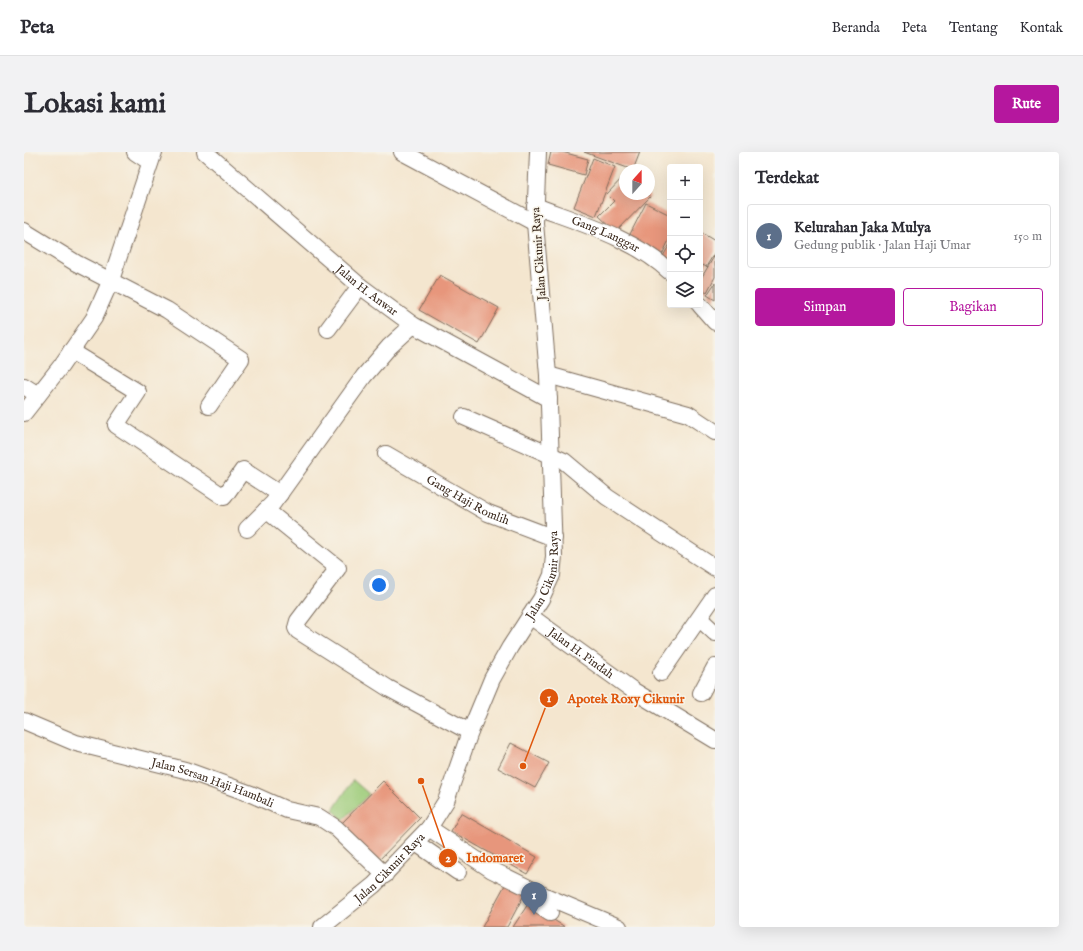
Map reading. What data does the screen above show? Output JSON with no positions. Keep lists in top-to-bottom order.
{
  "streets": {
    "street": [
      "Gang Langgar",
      "Jalan Cikunir Raya",
      "Jalan H. Anwar",
      "Gang Haji Romlih",
      "Jalan H. Pindah",
      "Jalan Sersan Haji Hambali"
    ]
  },
  "crossings": [
    ["Gang Langgar", "Jalan Cikunir Raya"],
    ["Jalan Cikunir Raya", "Jalan H. Anwar"],
    ["Jalan Cikunir Raya", "Gang Haji Romlih"],
    ["Jalan Cikunir Raya", "Jalan H. Pindah"],
    ["Jalan Cikunir Raya", "Jalan Sersan Haji Hambali"]
  ],
  "places": ["Apotek Roxy Cikunir", "Indomaret"],
  "north": "top",
  "page": {
    "header": "Peta",
    "nav": [
      "Beranda",
      "Peta",
      "Tentang",
      "Kontak"
    ],
    "buttons": [
      "Rute",
      ["Simpan", "Bagikan"]
    ],
    "title": "Lokasi kami",
    "heading": "Terdekat",
    "map_buttons": ["+", "−"],
    "list": [
      {
        "mark": "1",
        "name": "Kelurahan Jaka Mulya",
        "note": "Gedung publik · Jalan Haji Umar",
        "value": "150 m"
      }
    ],
    "pins": "1"
  }
}
